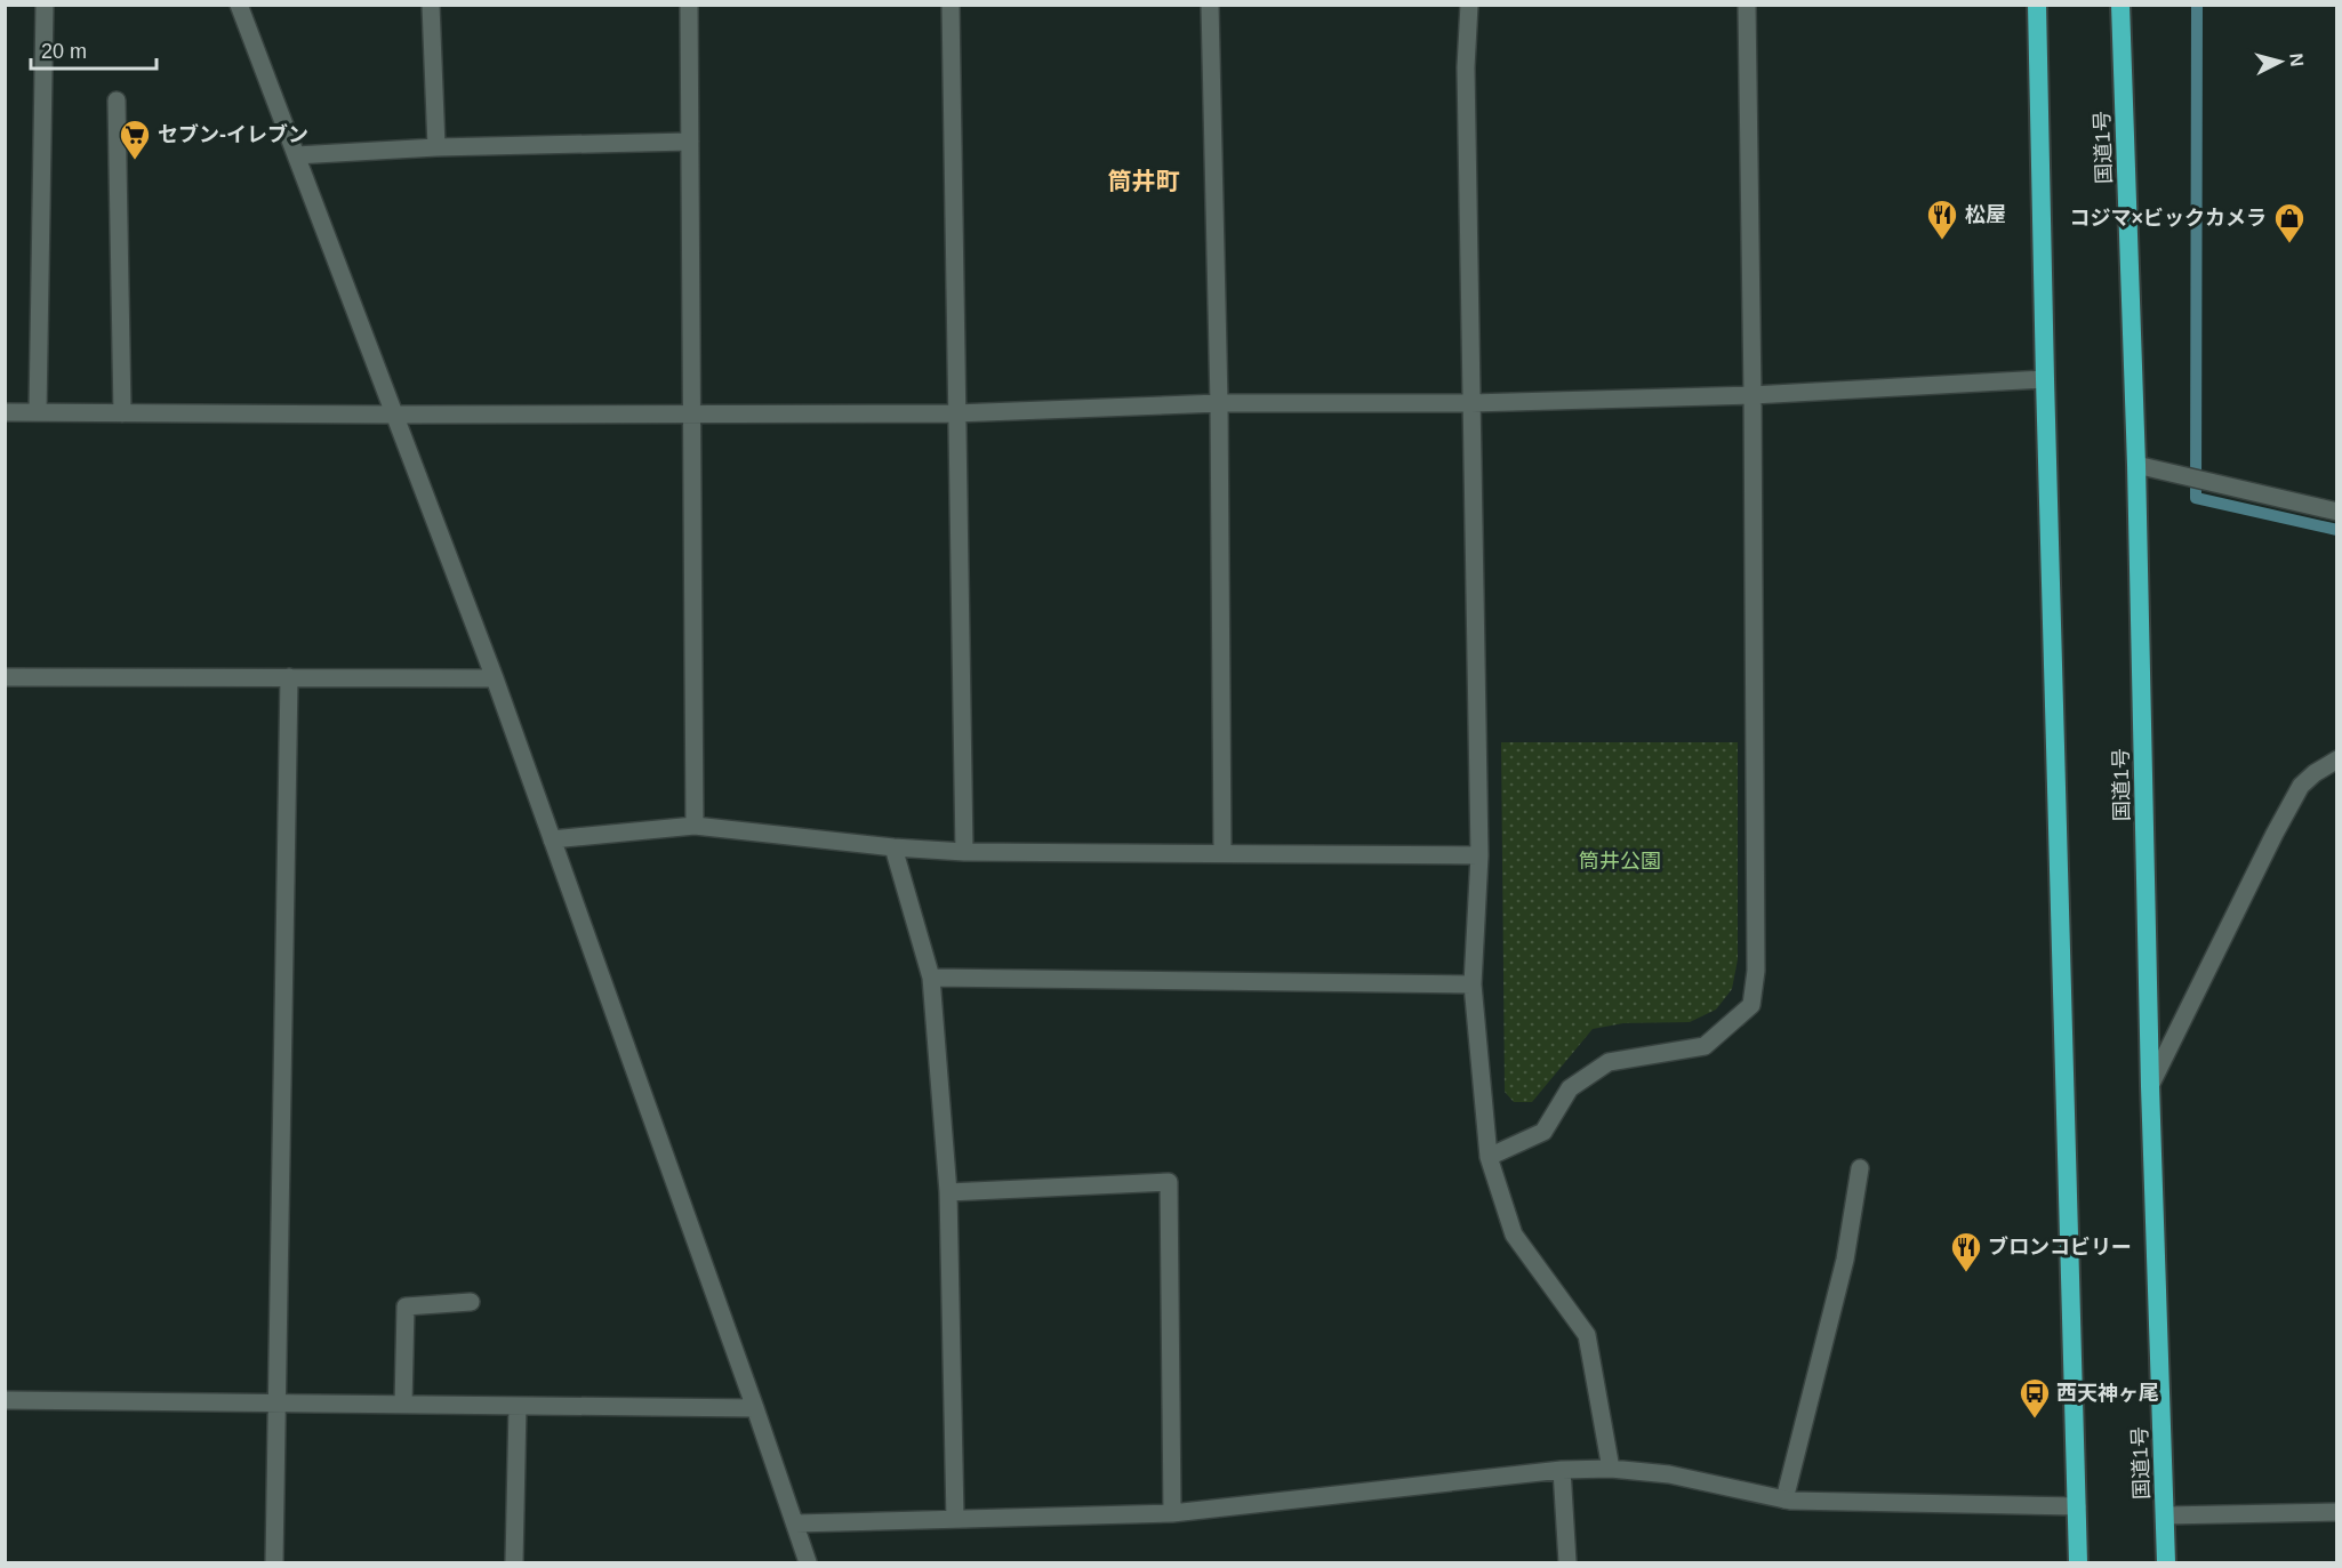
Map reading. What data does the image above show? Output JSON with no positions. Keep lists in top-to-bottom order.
{
  "streets": {
    "highway": ["国道1号"]
  },
  "districts": ["筒井町"],
  "parks": ["筒井公園"],
  "places": {
    "supermarket": ["セブン-イレブン"],
    "restaurant": ["松屋", "ブロンコビリー"],
    "shop": ["コジマ×ビックカメラ"],
    "bus stop": ["西天神ヶ尾"]
  },
  "scale_bar": "20 m",
  "north": "right"
}
